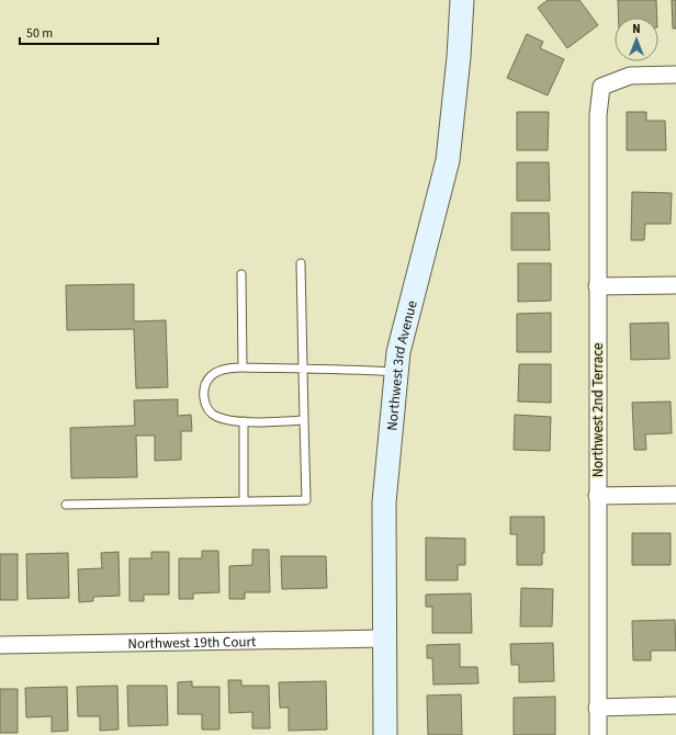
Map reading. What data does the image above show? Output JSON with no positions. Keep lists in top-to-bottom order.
{
  "streets": {
    "street": ["Northwest 3rd Avenue", "Northwest 2nd Terrace", "Northwest 19th Court"]
  },
  "crossings": [
    ["Northwest 3rd Avenue", "Northwest 19th Court"]
  ],
  "scale_bar": "50 m",
  "north": "top"
}
